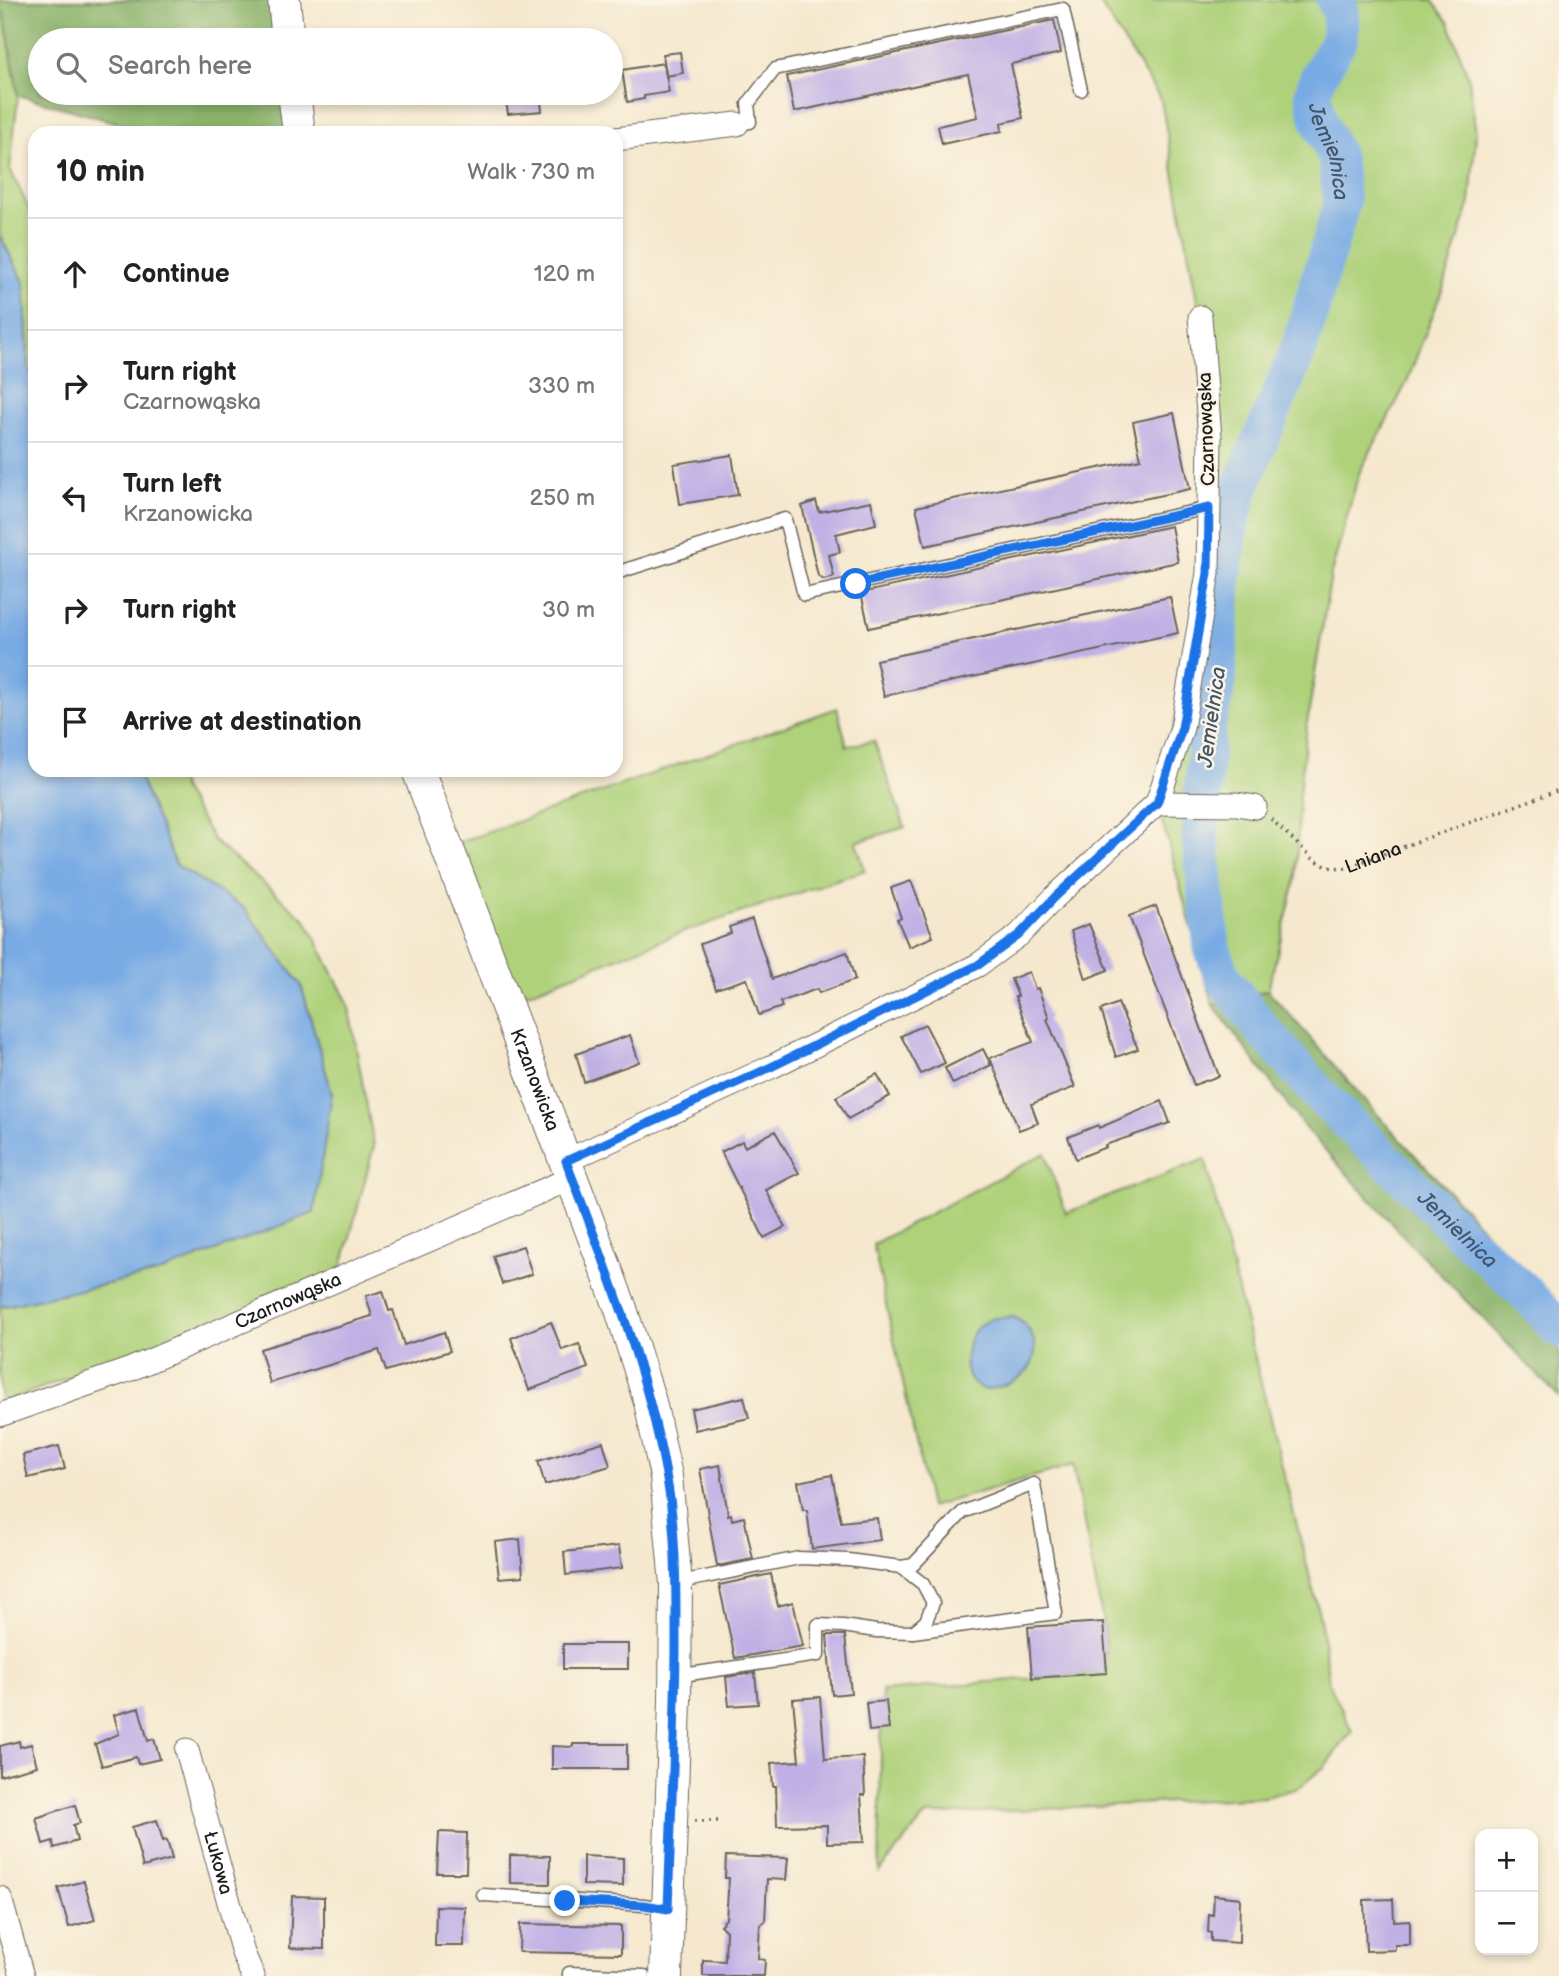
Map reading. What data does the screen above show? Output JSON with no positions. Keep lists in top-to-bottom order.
{
  "streets": {
    "street": ["Czarnowąska", "Krzanowicka", "Łukowa"],
    "path": ["Lniana"]
  },
  "crossings": [
    ["Czarnowąska", "Krzanowicka"]
  ],
  "water": ["Jemielnica"],
  "page": {
    "search": "Search here",
    "heading": ["10 min", "Walk · 730 m"],
    "list": [
      ["Continue", "120 m"],
      ["Turn right", "Czarnowąska", "330 m"],
      ["Turn left", "Krzanowicka", "250 m"],
      ["Turn right", "30 m"],
      "Arrive at destination"
    ],
    "map_buttons": ["+", "−"]
  }
}
